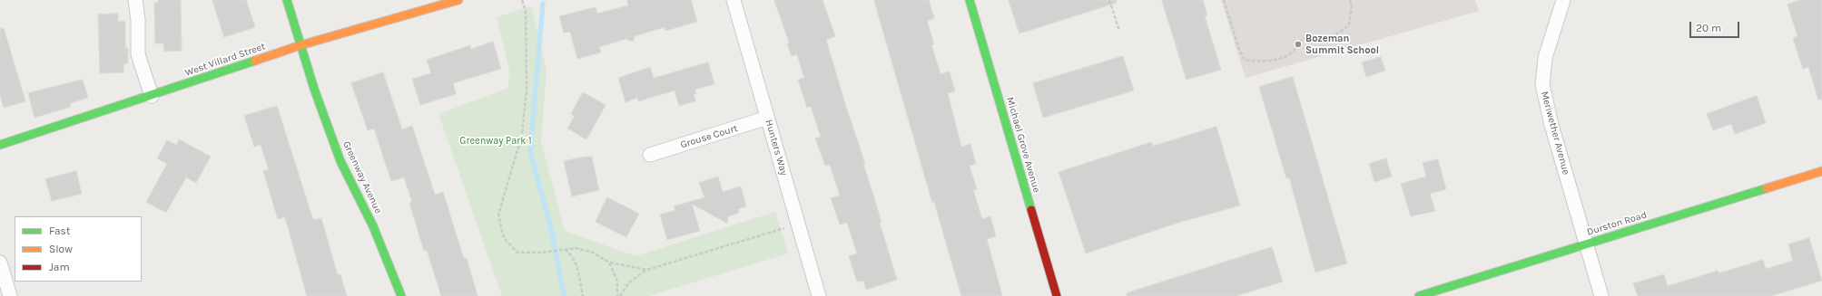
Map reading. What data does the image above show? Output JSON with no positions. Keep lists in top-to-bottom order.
{
  "streets": {
    "street": [
      "West Villard Street",
      "Meriwether Avenue",
      "Grouse Court",
      "Michael Grove Avenue",
      "Hunters Way",
      "Greenway Avenue",
      "Durston Road"
    ]
  },
  "crossings": [
    ["West Villard Street", "Greenway Avenue"],
    ["Meriwether Avenue", "Durston Road"],
    ["Grouse Court", "Hunters Way"]
  ],
  "parks": ["Greenway Park 1"],
  "places": ["Bozeman Summit School"],
  "legend": ["Fast", "Slow", "Jam"],
  "scale_bar": "20 m"
}
